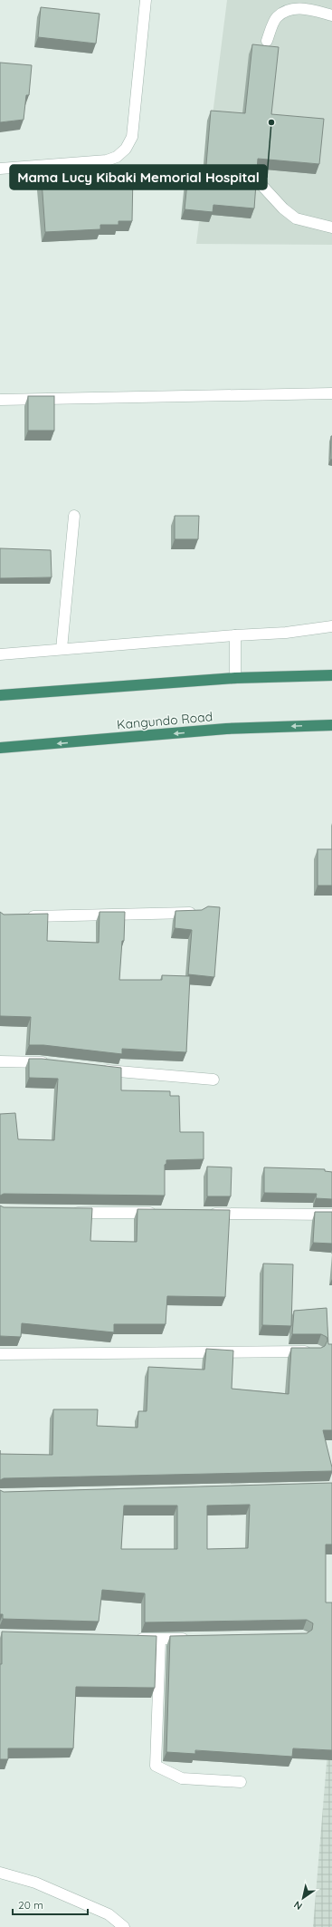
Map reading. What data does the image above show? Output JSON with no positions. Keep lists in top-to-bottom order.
{
  "streets": {
    "highway": ["Kangundo Road"]
  },
  "places": ["Mama Lucy Kibaki Memorial Hospital"],
  "scale_bar": "20 m",
  "north": "bottom left"
}
